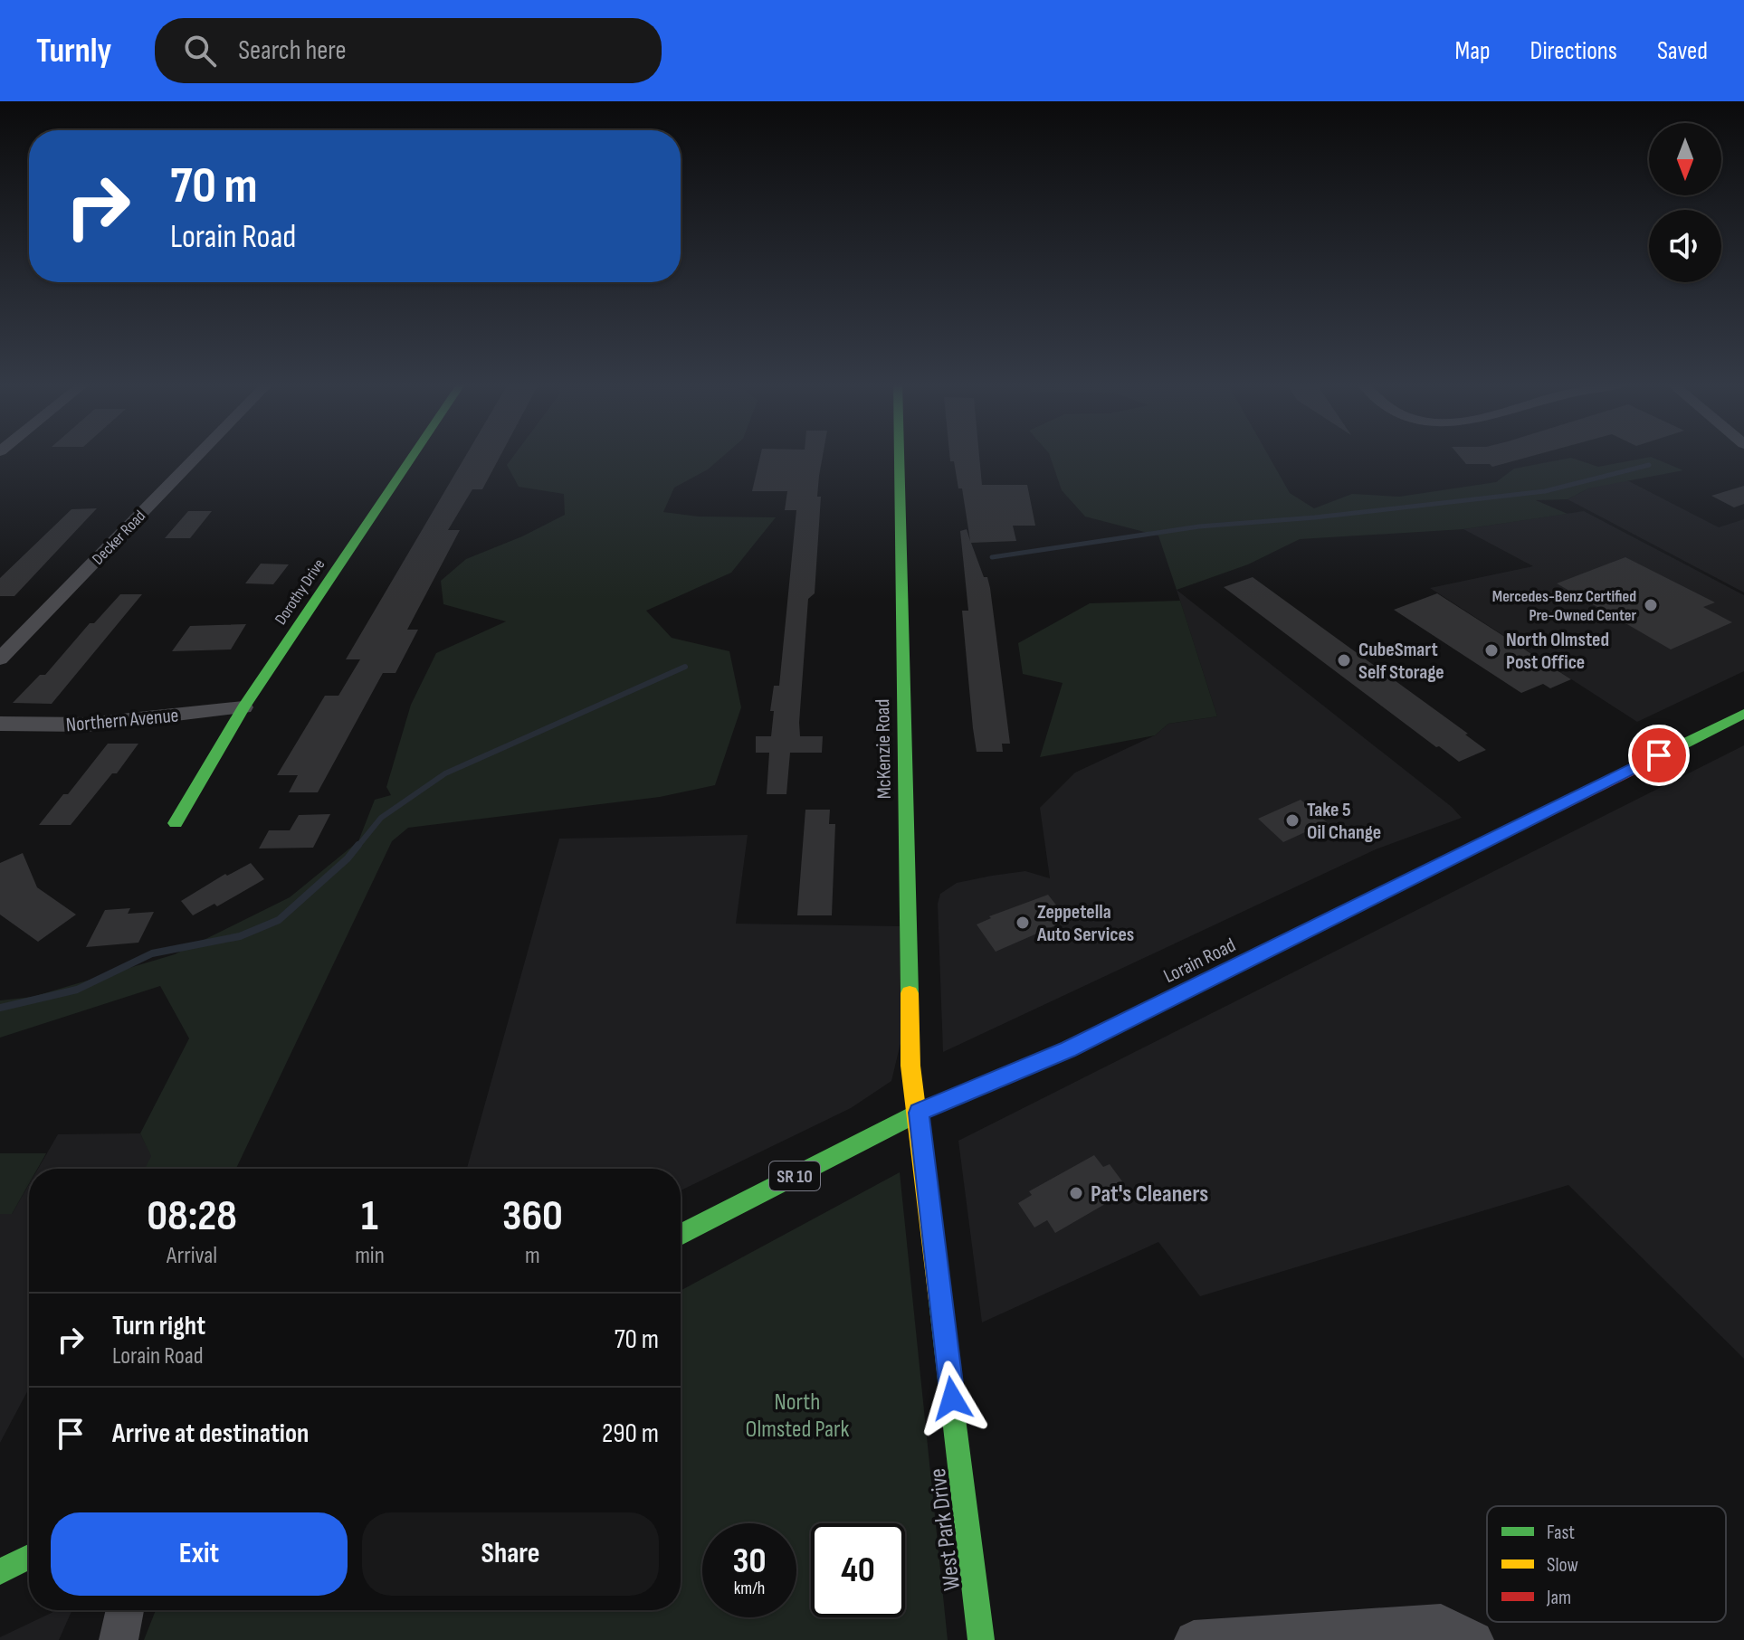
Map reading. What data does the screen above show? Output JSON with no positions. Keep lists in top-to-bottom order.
{
  "streets": {
    "street": [
      "Decker Road",
      "Dorothy Drive",
      "Northern Avenue",
      "McKenzie Road",
      "Lorain Road",
      "SR 10",
      "West Park Drive"
    ]
  },
  "crossings": [
    ["Dorothy Drive", "Northern Avenue"],
    ["McKenzie Road", "Lorain Road"],
    ["McKenzie Road", "West Park Drive"],
    ["Lorain Road", "West Park Drive"]
  ],
  "parks": ["North Olmsted Park"],
  "places": [
    "Mercedes-Benz Certified Pre-Owned Center",
    "North Olmsted Post Office",
    "CubeSmart Self Storage",
    "Take 5 Oil Change",
    "Zeppetella Auto Services",
    "Pat's Cleaners"
  ],
  "legend": ["Fast", "Slow", "Jam"],
  "north": "bottom",
  "page": {
    "header": "Turnly",
    "search": "Search here",
    "nav": ["Map", "Directions", "Saved"],
    "turn": ["70 m", "Lorain Road"],
    "eta": [
      "08:28",
      "Arrival",
      "1",
      "min",
      "360",
      "m"
    ],
    "list": [
      {
        "name": "Turn right",
        "note": "Lorain Road",
        "value": "70 m"
      },
      {
        "name": "Arrive at destination",
        "value": "290 m"
      }
    ],
    "buttons": ["Exit", "Share"],
    "speed": "30 km/h",
    "limit": "40"
  }
}
